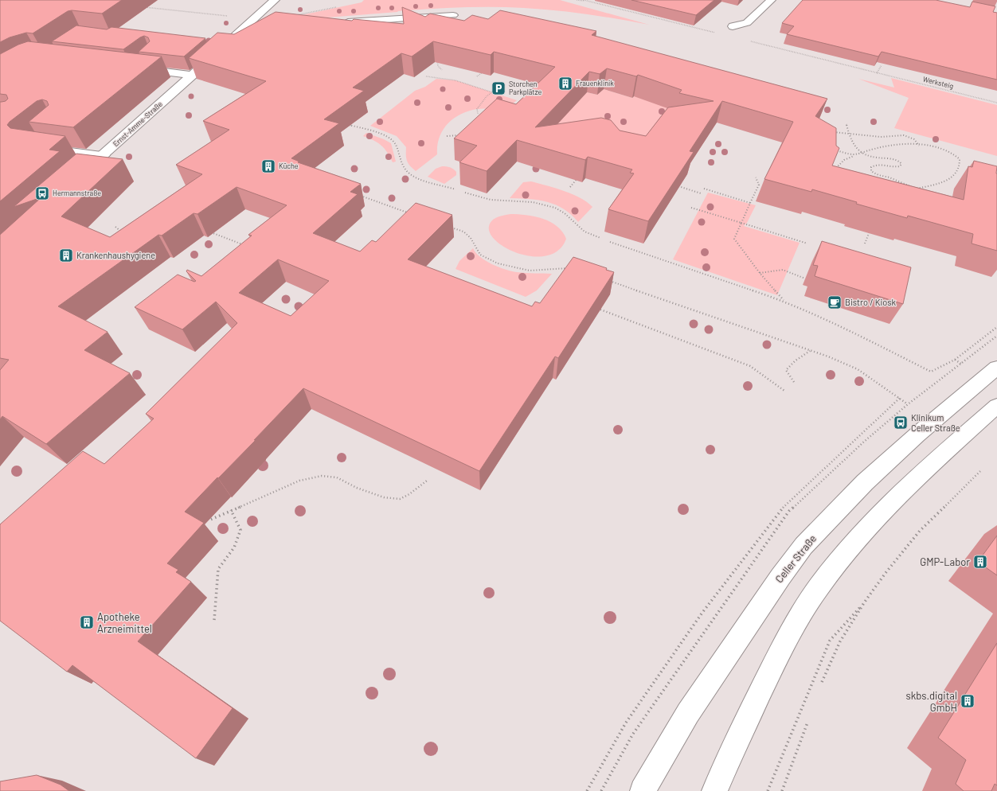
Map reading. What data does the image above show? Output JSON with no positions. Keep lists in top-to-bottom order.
{
  "streets": {
    "main road": ["Ernst-Amme-Straße", "Celler Straße"],
    "path": ["Werksteig"]
  },
  "places": {
    "building": [
      "Frauenklinik",
      "Küche",
      "Krankenhaushygiene",
      "GMP-Labor",
      "Apotheke Arzneimittel",
      "skbs.digital GmbH"
    ],
    "parking": ["Storchen Parkplätze"],
    "bus stop": ["Hermannstraße", "Klinikum Celler Straße"],
    "cafe": ["Bistro / Kiosk"]
  }
}
